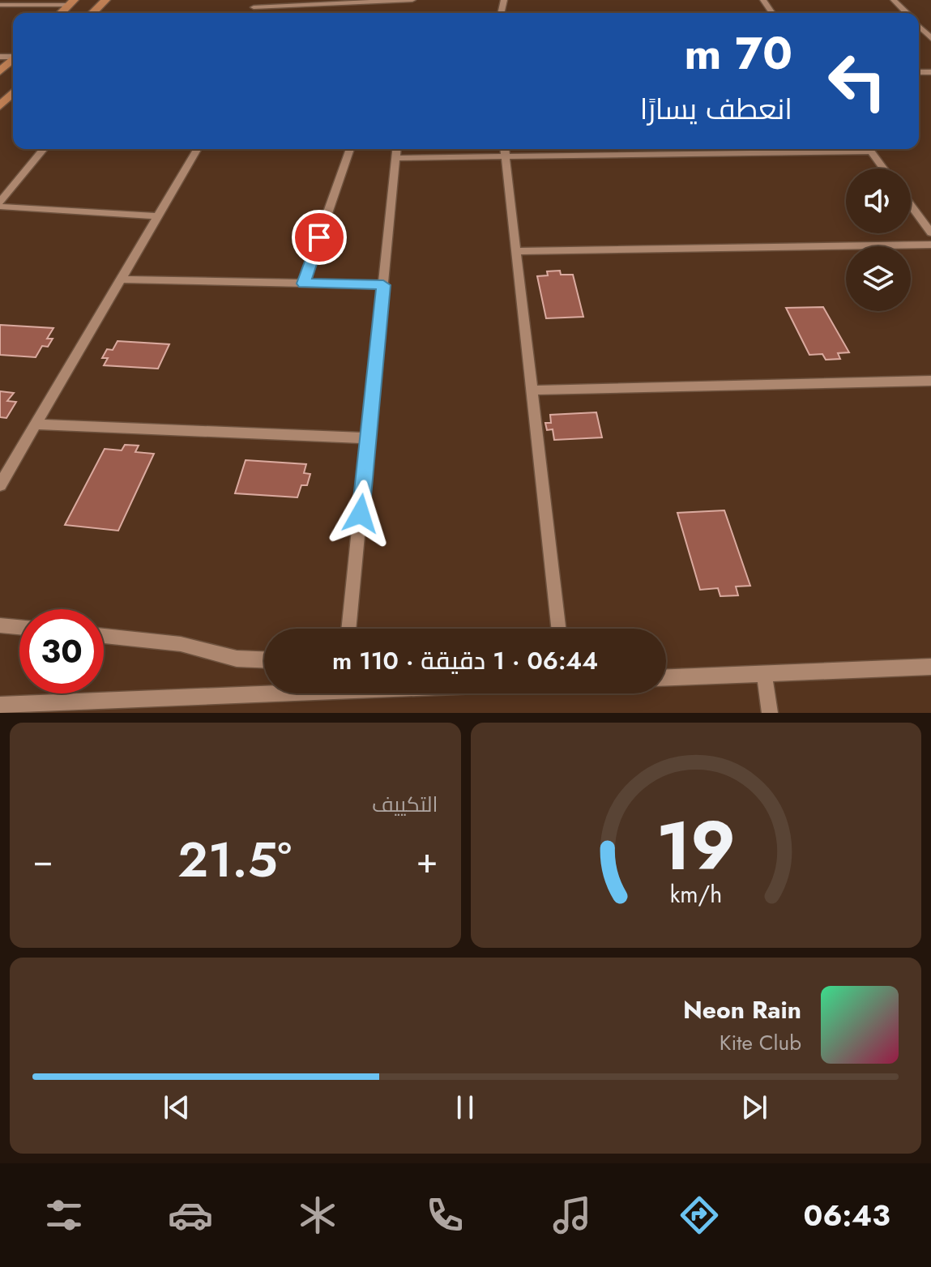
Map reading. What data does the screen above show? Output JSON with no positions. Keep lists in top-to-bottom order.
{
  "page": {
    "turn": ["70 m", "انعطف يسارًا"],
    "limit": "30",
    "trip": "06:44 · 1 دقيقة · 110 m",
    "tile": "التكييف",
    "heat": ["−", "21.5°", "+"],
    "song": ["Neon Rain", "Kite Club"],
    "tabs": "06:43",
    "gauge": ["19", "km/h"]
  }
}
